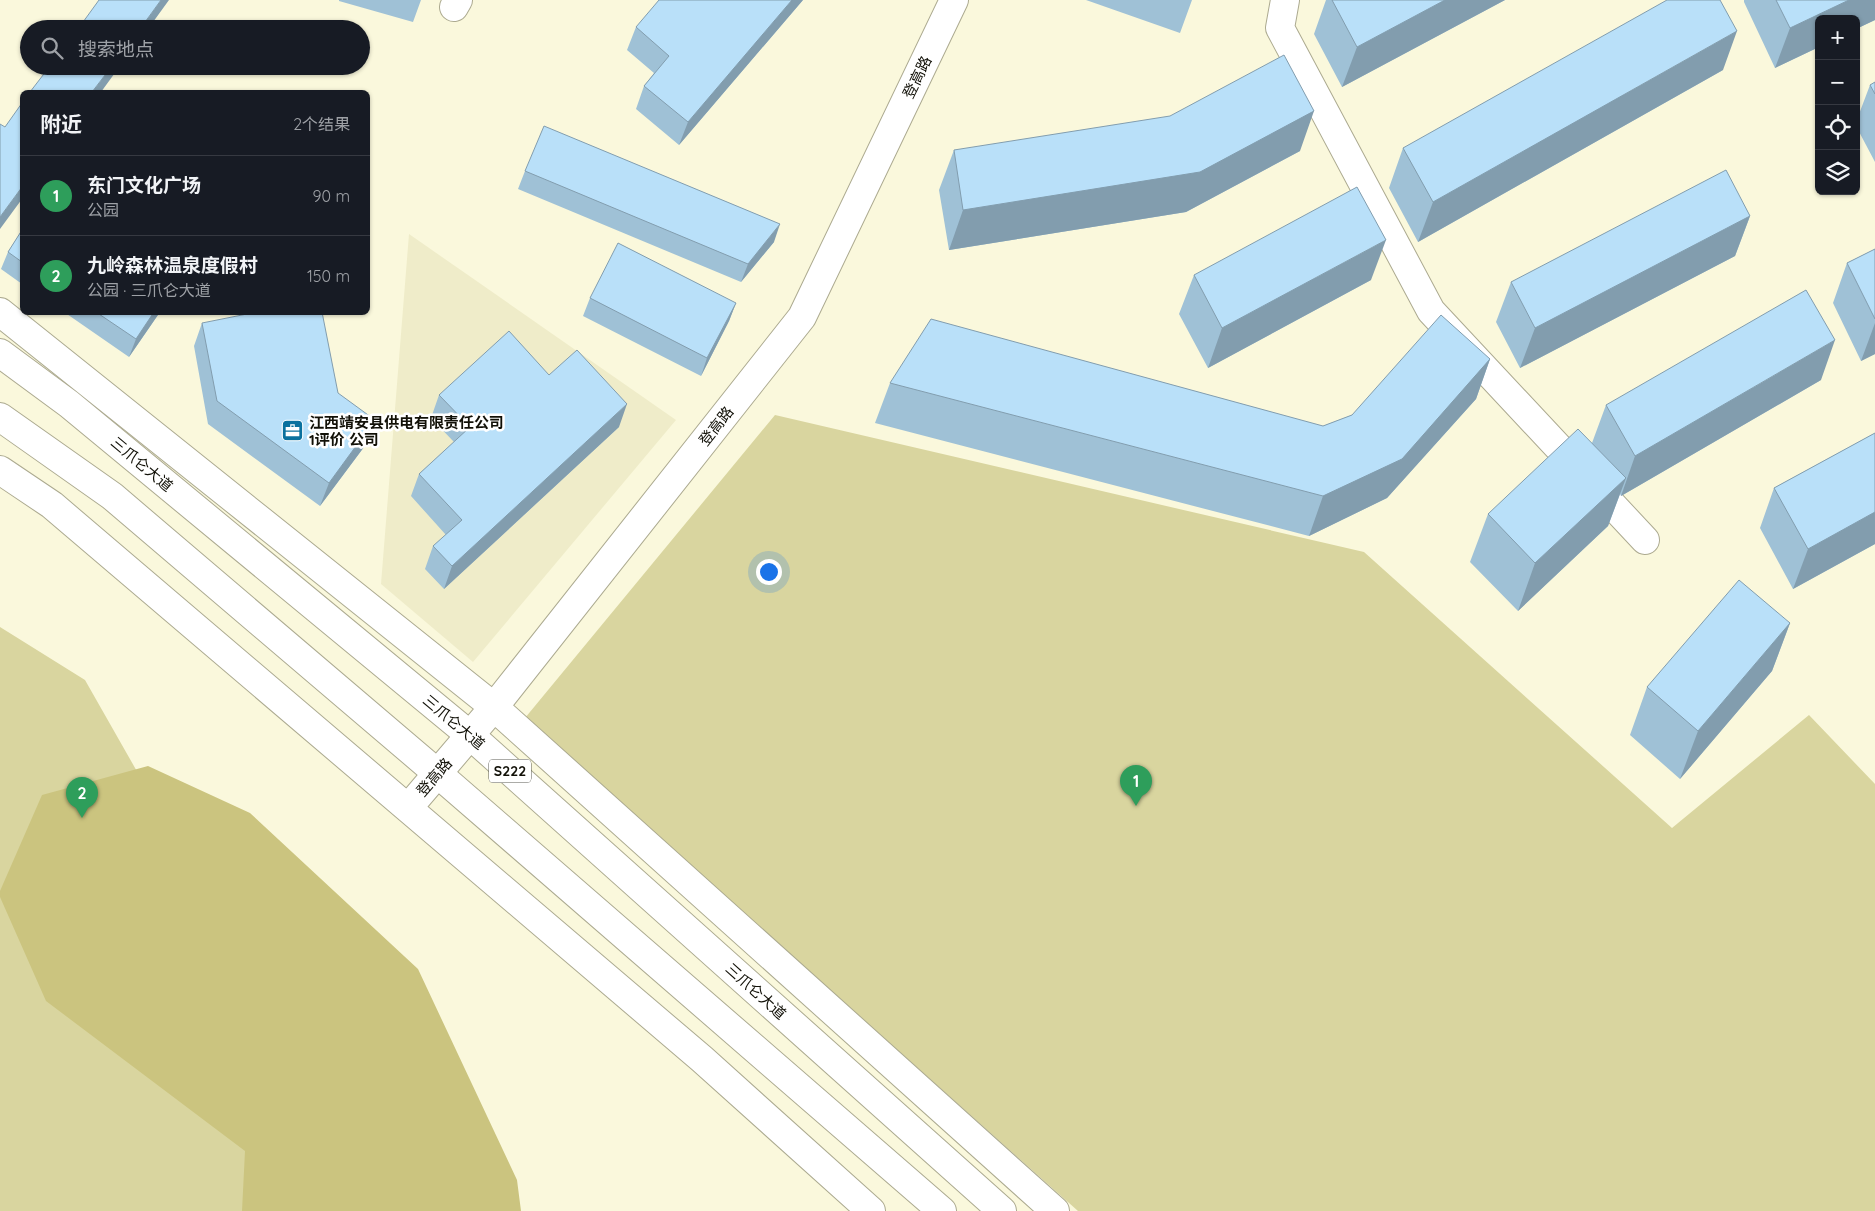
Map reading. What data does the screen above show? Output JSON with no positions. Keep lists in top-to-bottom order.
{
  "streets": {
    "main road": ["登高路", "三爪仑大道", "S222"]
  },
  "crossings": [
    ["登高路", "三爪仑大道"]
  ],
  "places": {
    "office": ["江西靖安县供电有限责任公司 1评价 公司"]
  },
  "page": {
    "map_buttons": ["+", "−"],
    "search": "搜索地点",
    "heading": ["附近", "2个结果"],
    "list": [
      {
        "mark": "1",
        "name": "东门文化广场",
        "note": "公园",
        "value": "90 m"
      },
      {
        "mark": "2",
        "name": "九岭森林温泉度假村",
        "note": "公园 · 三爪仑大道",
        "value": "150 m"
      }
    ],
    "pins": ["1", "2"]
  }
}
